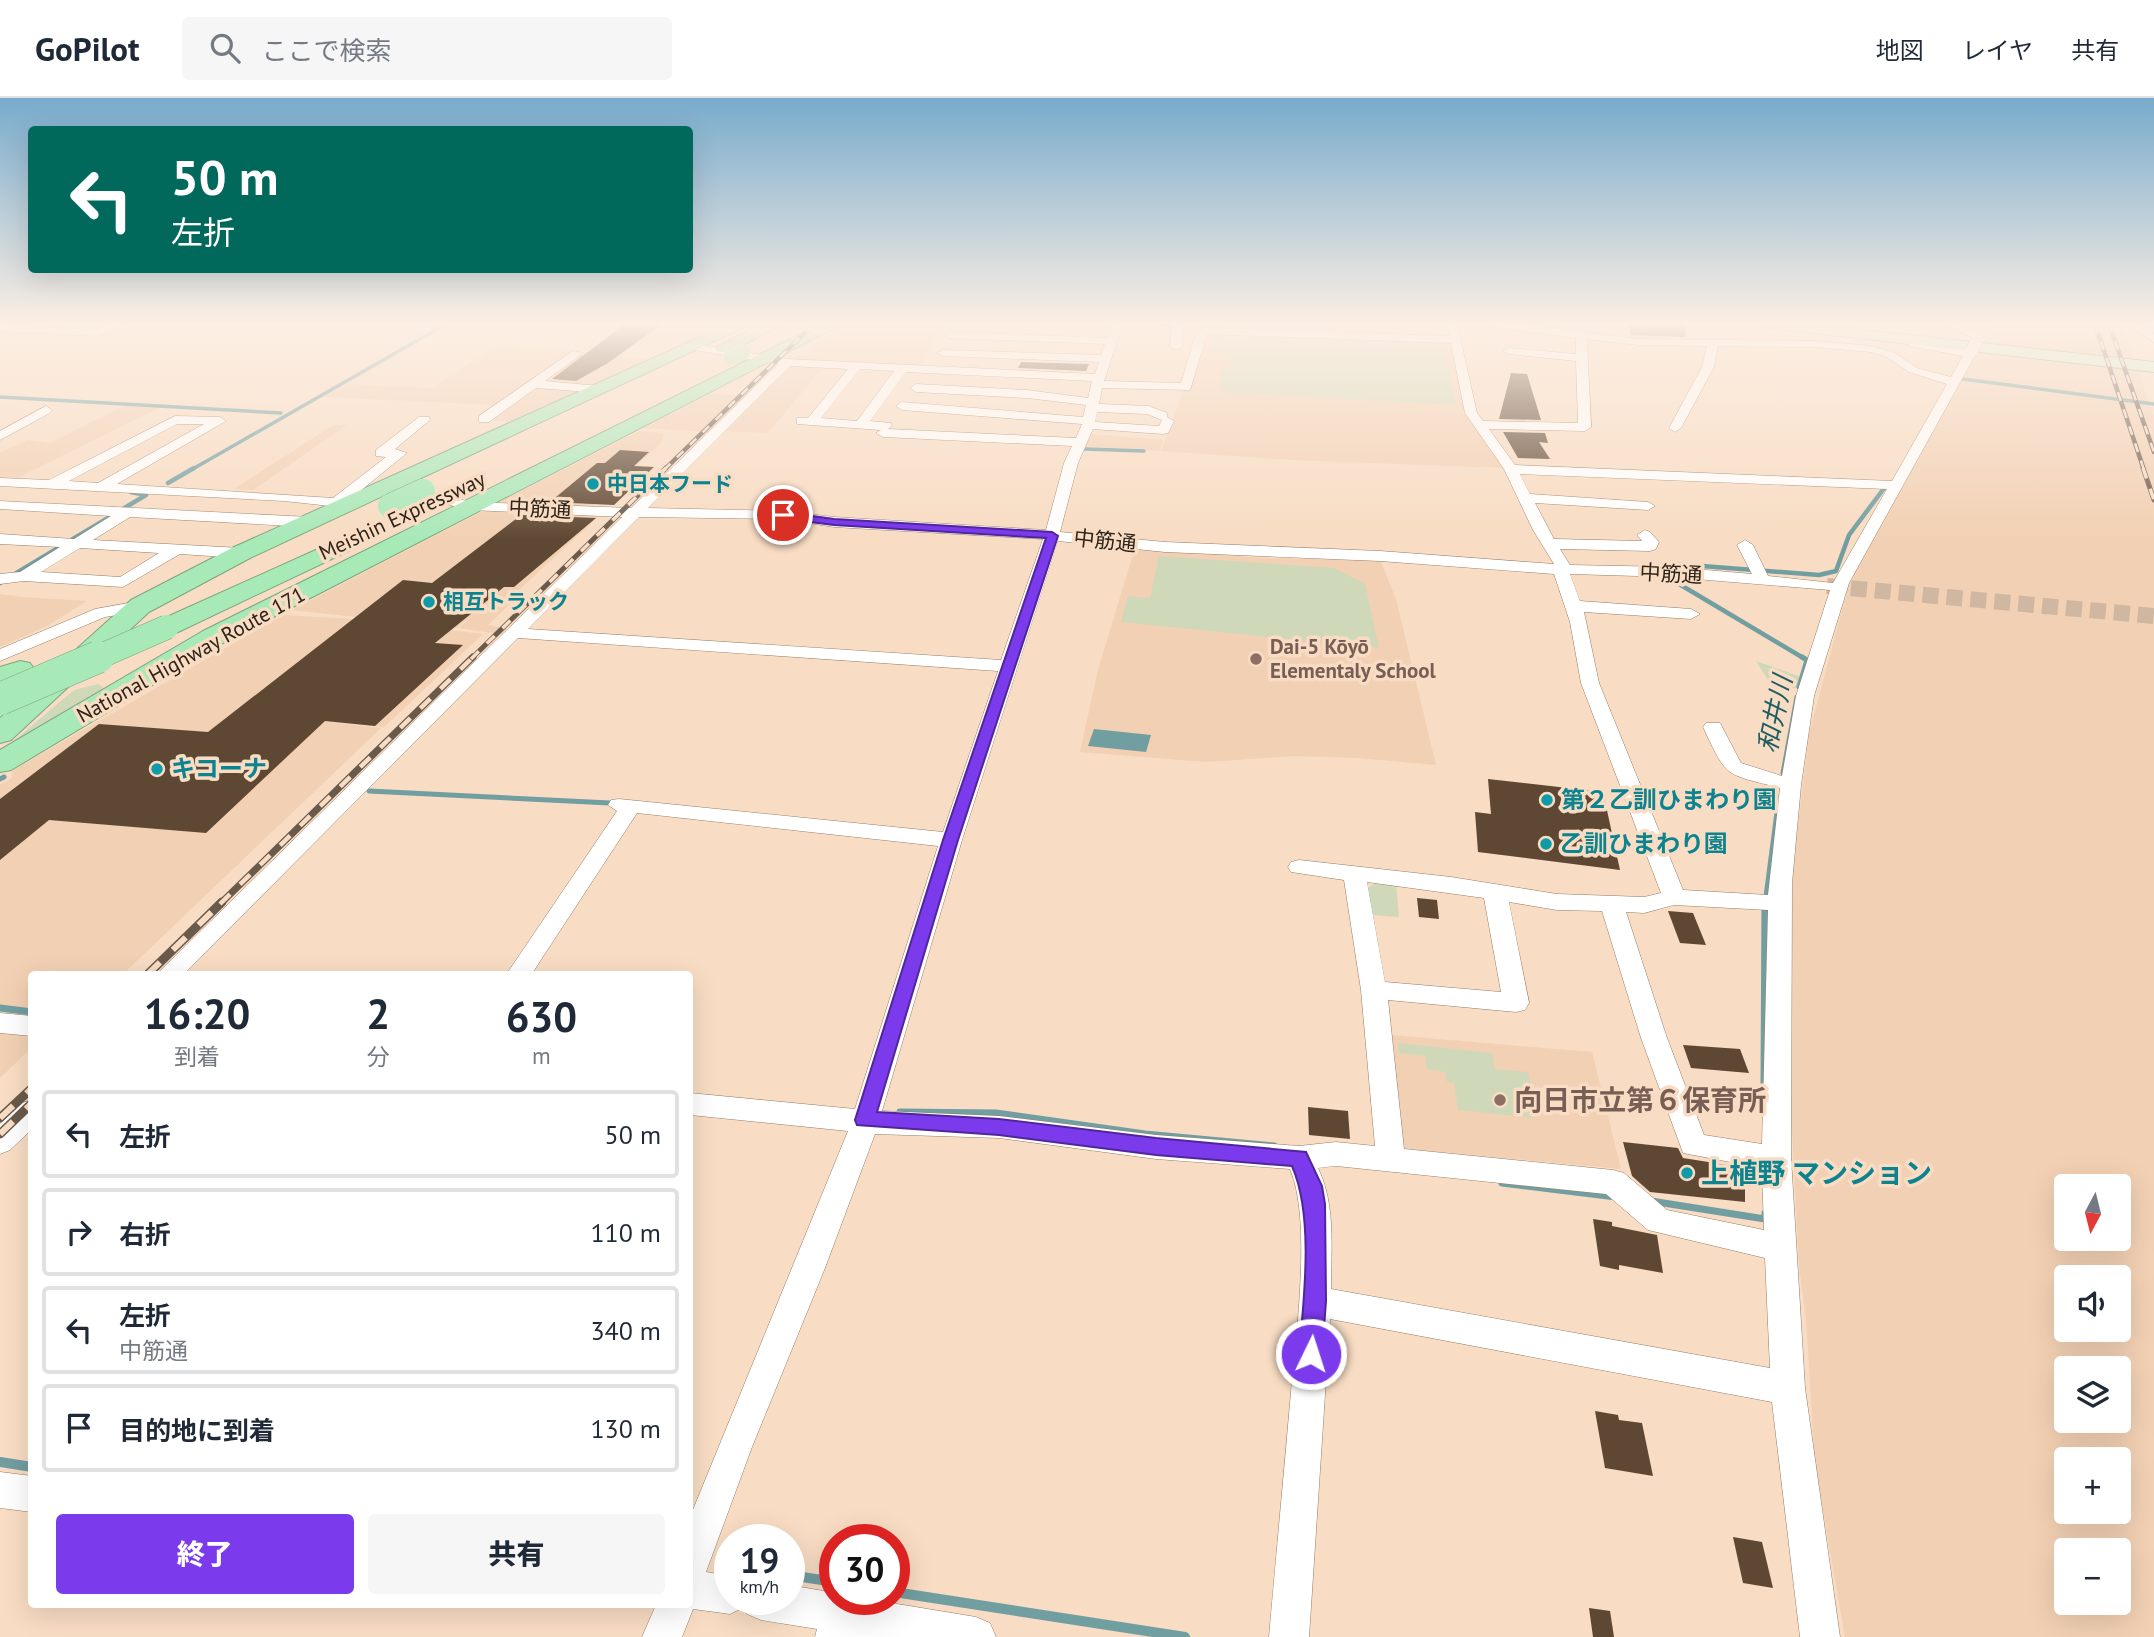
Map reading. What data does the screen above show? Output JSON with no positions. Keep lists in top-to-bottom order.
{
  "streets": {
    "highway": ["Meishin Expressway", "National Highway Route 171"],
    "street": ["中筋通"]
  },
  "crossings": [
    ["中筋通", "Meishin Expressway"],
    ["中筋通", "National Highway Route 171"],
    ["Meishin Expressway", "National Highway Route 171"]
  ],
  "water": ["和井川"],
  "places": [
    "中日本フード",
    "相互トラック",
    "Dai-5 Kōyō Elementaly School",
    "キコーナ",
    "第２乙訓ひまわり園",
    "乙訓ひまわり園",
    "向日市立第６保育所",
    "上植野 マンション"
  ],
  "north": "bottom",
  "page": {
    "header": "GoPilot",
    "search": "ここで検索",
    "nav": ["地図", "レイヤ", "共有"],
    "turn": ["50 m", "左折"],
    "eta": [
      "16:20",
      "到着",
      "2",
      "分",
      "630",
      "m"
    ],
    "list": [
      {
        "name": "左折",
        "value": "50 m"
      },
      {
        "name": "右折",
        "value": "110 m"
      },
      {
        "name": "左折",
        "note": "中筋通",
        "value": "340 m"
      },
      {
        "name": "目的地に到着",
        "value": "130 m"
      }
    ],
    "map_buttons": ["+", "−"],
    "buttons": ["終了", "共有"],
    "speed": "19 km/h",
    "limit": "30"
  }
}
